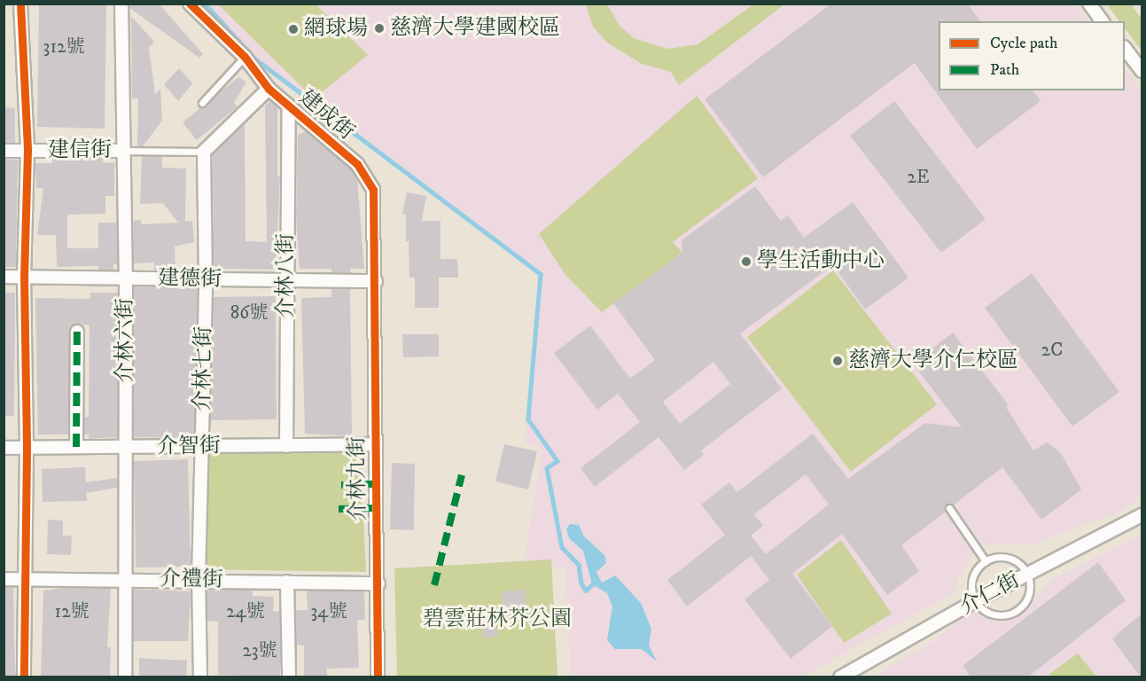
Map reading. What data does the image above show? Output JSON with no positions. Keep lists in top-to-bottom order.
{
  "streets": {
    "street": [
      "建成街",
      "建信街",
      "介林八街",
      "建德街",
      "介林六街",
      "介林七街",
      "介智街",
      "介林九街",
      "介禮街",
      "介仁街"
    ]
  },
  "crossings": [
    ["建成街", "介林八街"],
    ["建成街", "建德街"],
    ["建成街", "介林九街"],
    ["建信街", "介林六街"],
    ["介林八街", "建德街"],
    ["介林八街", "介智街"],
    ["建德街", "介林六街"],
    ["建德街", "介林七街"],
    ["建德街", "介林九街"],
    ["介林六街", "介智街"],
    ["介林六街", "介禮街"],
    ["介林七街", "介智街"],
    ["介林七街", "介禮街"],
    ["介智街", "介林九街"],
    ["介林九街", "介禮街"]
  ],
  "parks": ["碧雲莊林芥公園"],
  "places": [
    "慈濟大學建國校區",
    "網球場",
    "學生活動中心",
    "慈濟大學介仁校區"
  ],
  "house_numbers": [
    "312號",
    "2E",
    "86號",
    "2C",
    "12號",
    "24號",
    "34號",
    "23號"
  ],
  "legend": ["Cycle path", "Path"]
}
